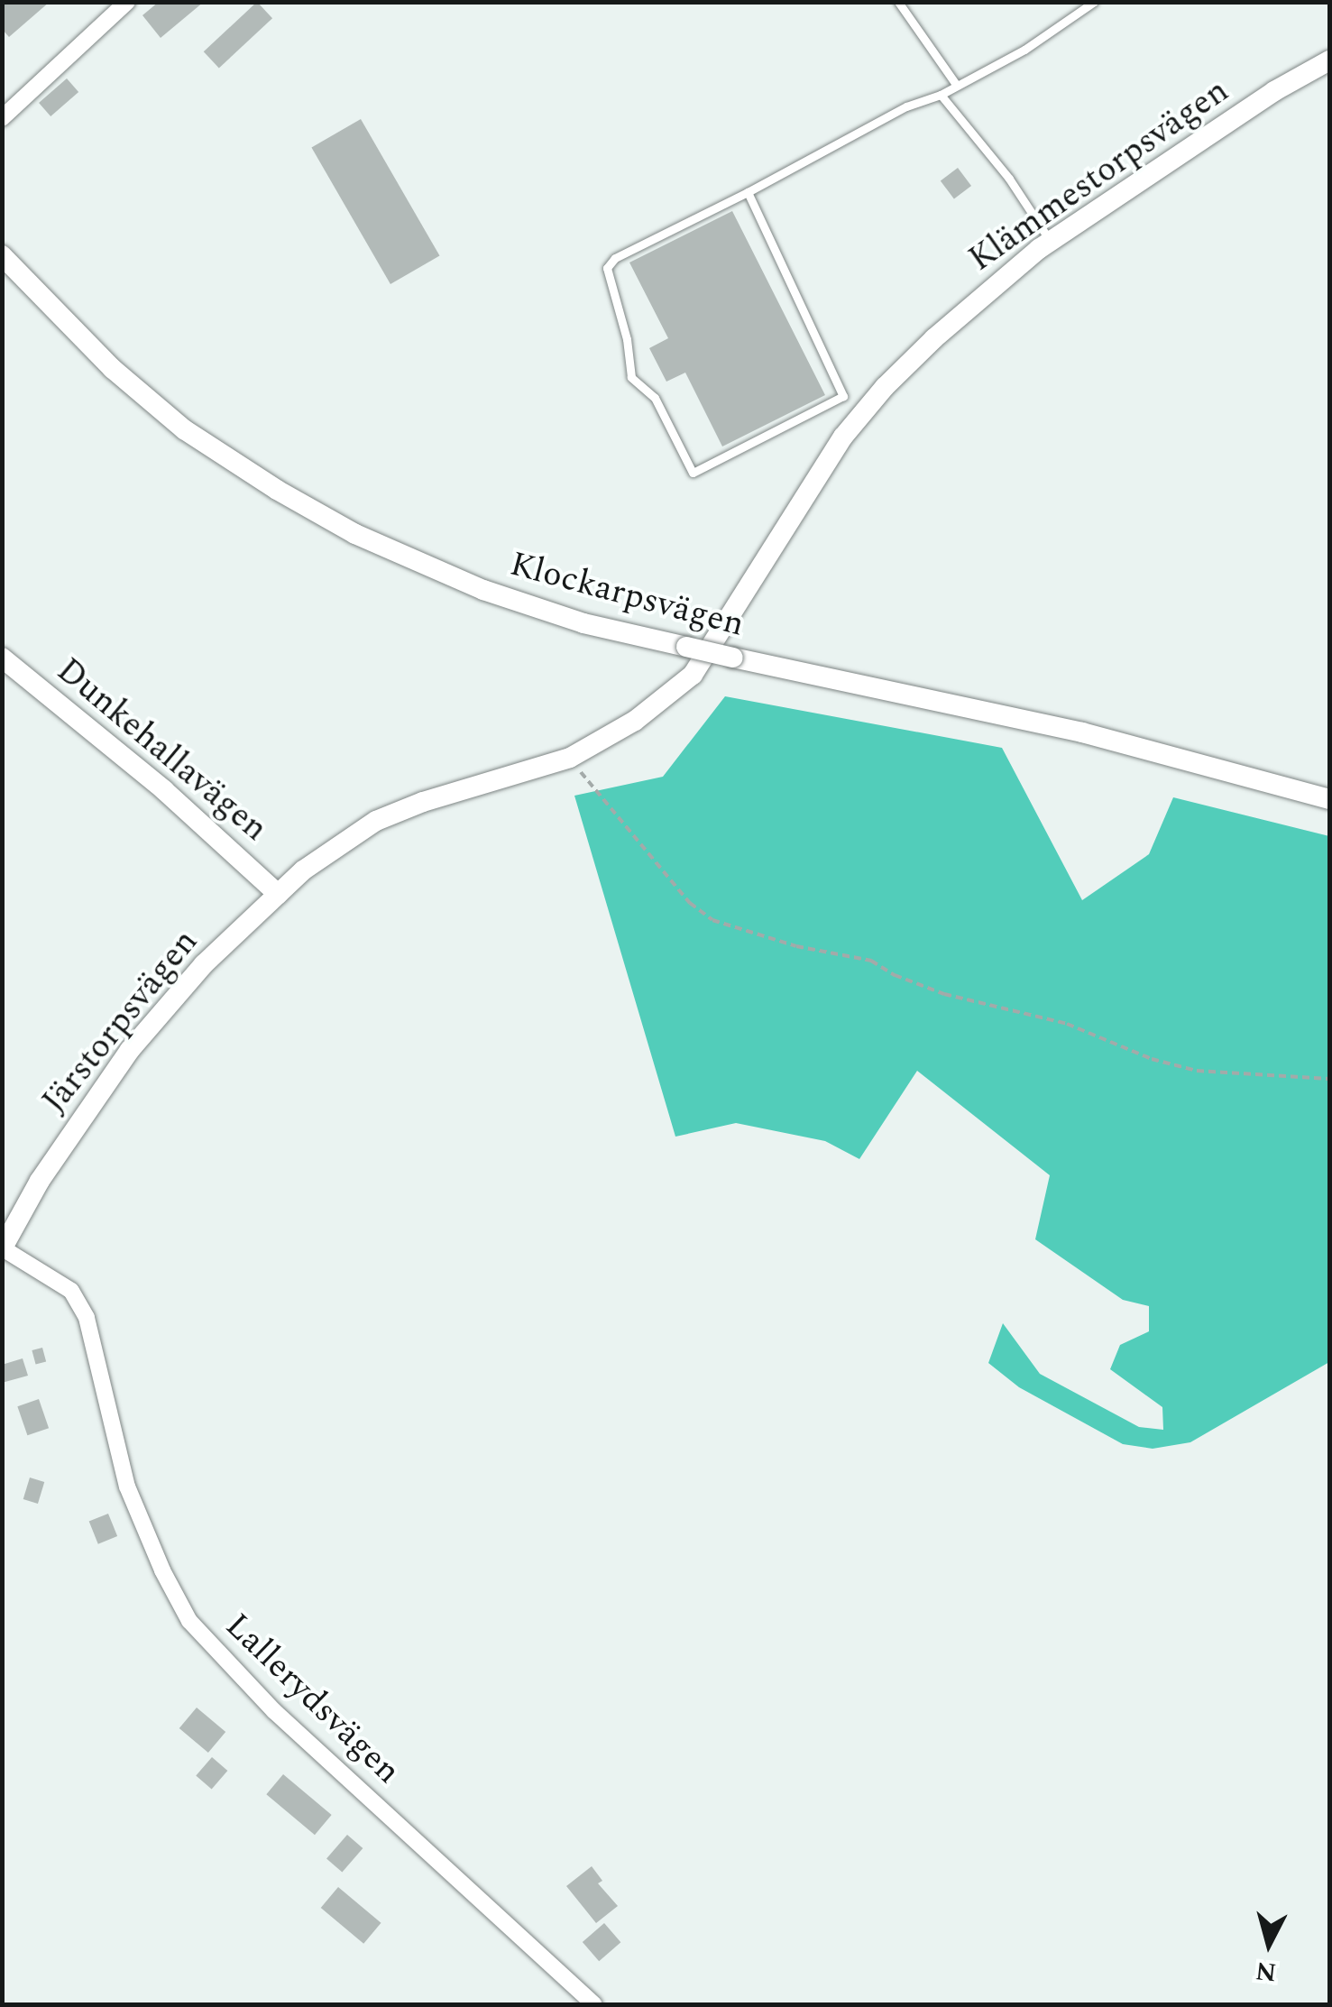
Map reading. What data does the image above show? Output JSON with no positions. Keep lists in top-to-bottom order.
{
  "streets": {
    "street": [
      "Klämmestorpsvägen",
      "Klockarpsvägen",
      "Dunkehallavägen",
      "Järstorpsvägen",
      "Lallerydsvägen"
    ]
  },
  "crossings": [
    ["Klämmestorpsvägen", "Dunkehallavägen"],
    ["Klämmestorpsvägen", "Järstorpsvägen"],
    ["Dunkehallavägen", "Järstorpsvägen"],
    ["Järstorpsvägen", "Lallerydsvägen"]
  ],
  "north": "bottom"
}
